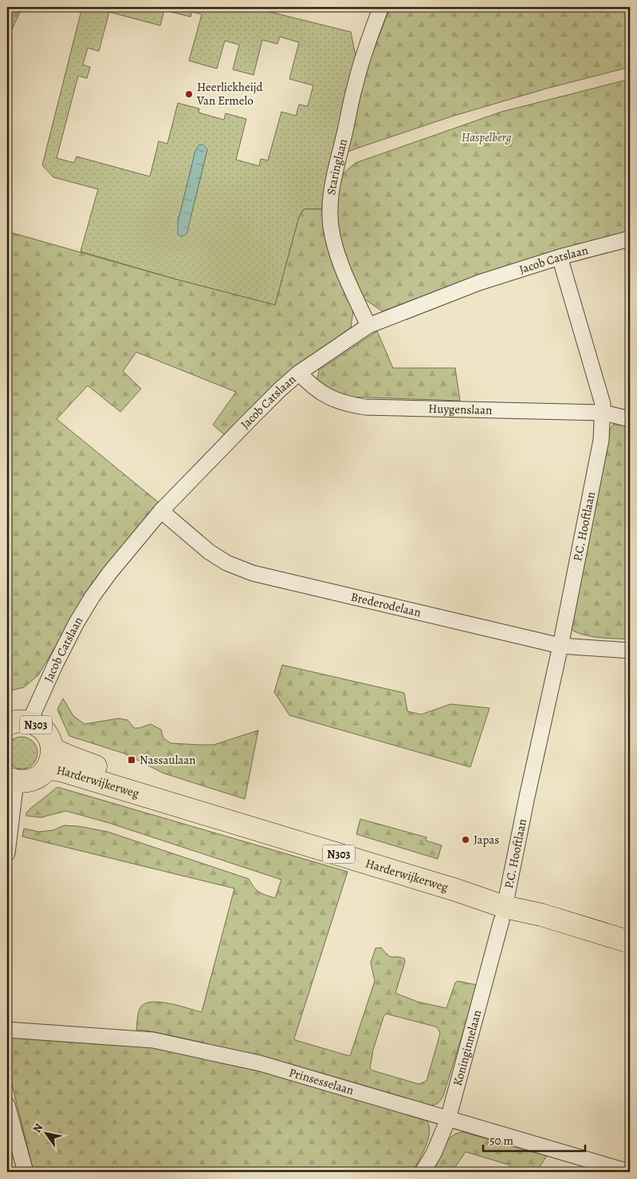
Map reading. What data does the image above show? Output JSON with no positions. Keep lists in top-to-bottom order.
{
  "streets": {
    "main road": ["N303", "Harderwijkerweg"],
    "street": [
      "Staringlaan",
      "Jacob Catslaan",
      "Huygenslaan",
      "P.C. Hooftlaan",
      "Brederodelaan",
      "Koninginnelaan",
      "Prinsesselaan"
    ]
  },
  "crossings": [
    ["Staringlaan", "Jacob Catslaan"],
    ["Jacob Catslaan", "Huygenslaan"],
    ["Jacob Catslaan", "P.C. Hooftlaan"],
    ["Jacob Catslaan", "Brederodelaan"],
    ["Jacob Catslaan", "N303"],
    ["Huygenslaan", "P.C. Hooftlaan"],
    ["P.C. Hooftlaan", "Brederodelaan"],
    ["P.C. Hooftlaan", "Harderwijkerweg"],
    ["P.C. Hooftlaan", "Koninginnelaan"],
    ["N303", "Harderwijkerweg"],
    ["Harderwijkerweg", "Koninginnelaan"],
    ["Koninginnelaan", "Prinsesselaan"]
  ],
  "parks": ["Haspelberg"],
  "places": {
    "other": ["Heerlickheijd Van Ermelo", "Japas"],
    "transit": ["Nassaulaan"]
  },
  "scale_bar": "50 m",
  "north": "top left"
}
